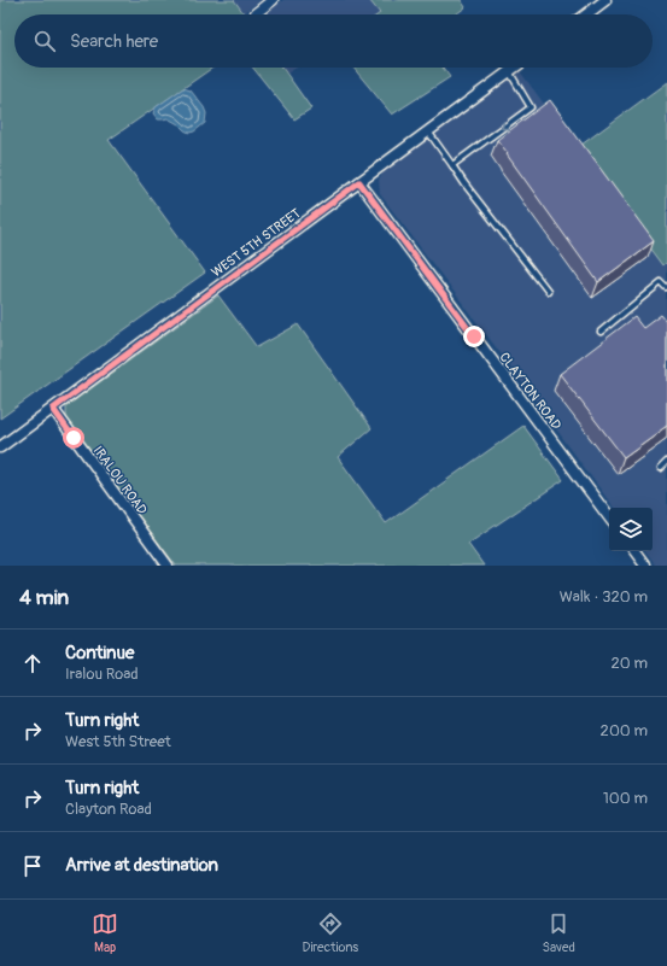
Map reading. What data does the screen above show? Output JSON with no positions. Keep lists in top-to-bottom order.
{
  "streets": {
    "street": ["WEST 5TH STREET", "CLAYTON ROAD", "IRALOU ROAD"]
  },
  "crossings": [
    ["WEST 5TH STREET", "CLAYTON ROAD"],
    ["WEST 5TH STREET", "IRALOU ROAD"]
  ],
  "page": {
    "search": "Search here",
    "heading": ["4 min", "Walk · 320 m"],
    "list": [
      ["Continue", "Iralou Road", "20 m"],
      ["Turn right", "West 5th Street", "200 m"],
      ["Turn right", "Clayton Road", "100 m"],
      "Arrive at destination"
    ],
    "nav": ["Map", "Directions", "Saved"]
  }
}
